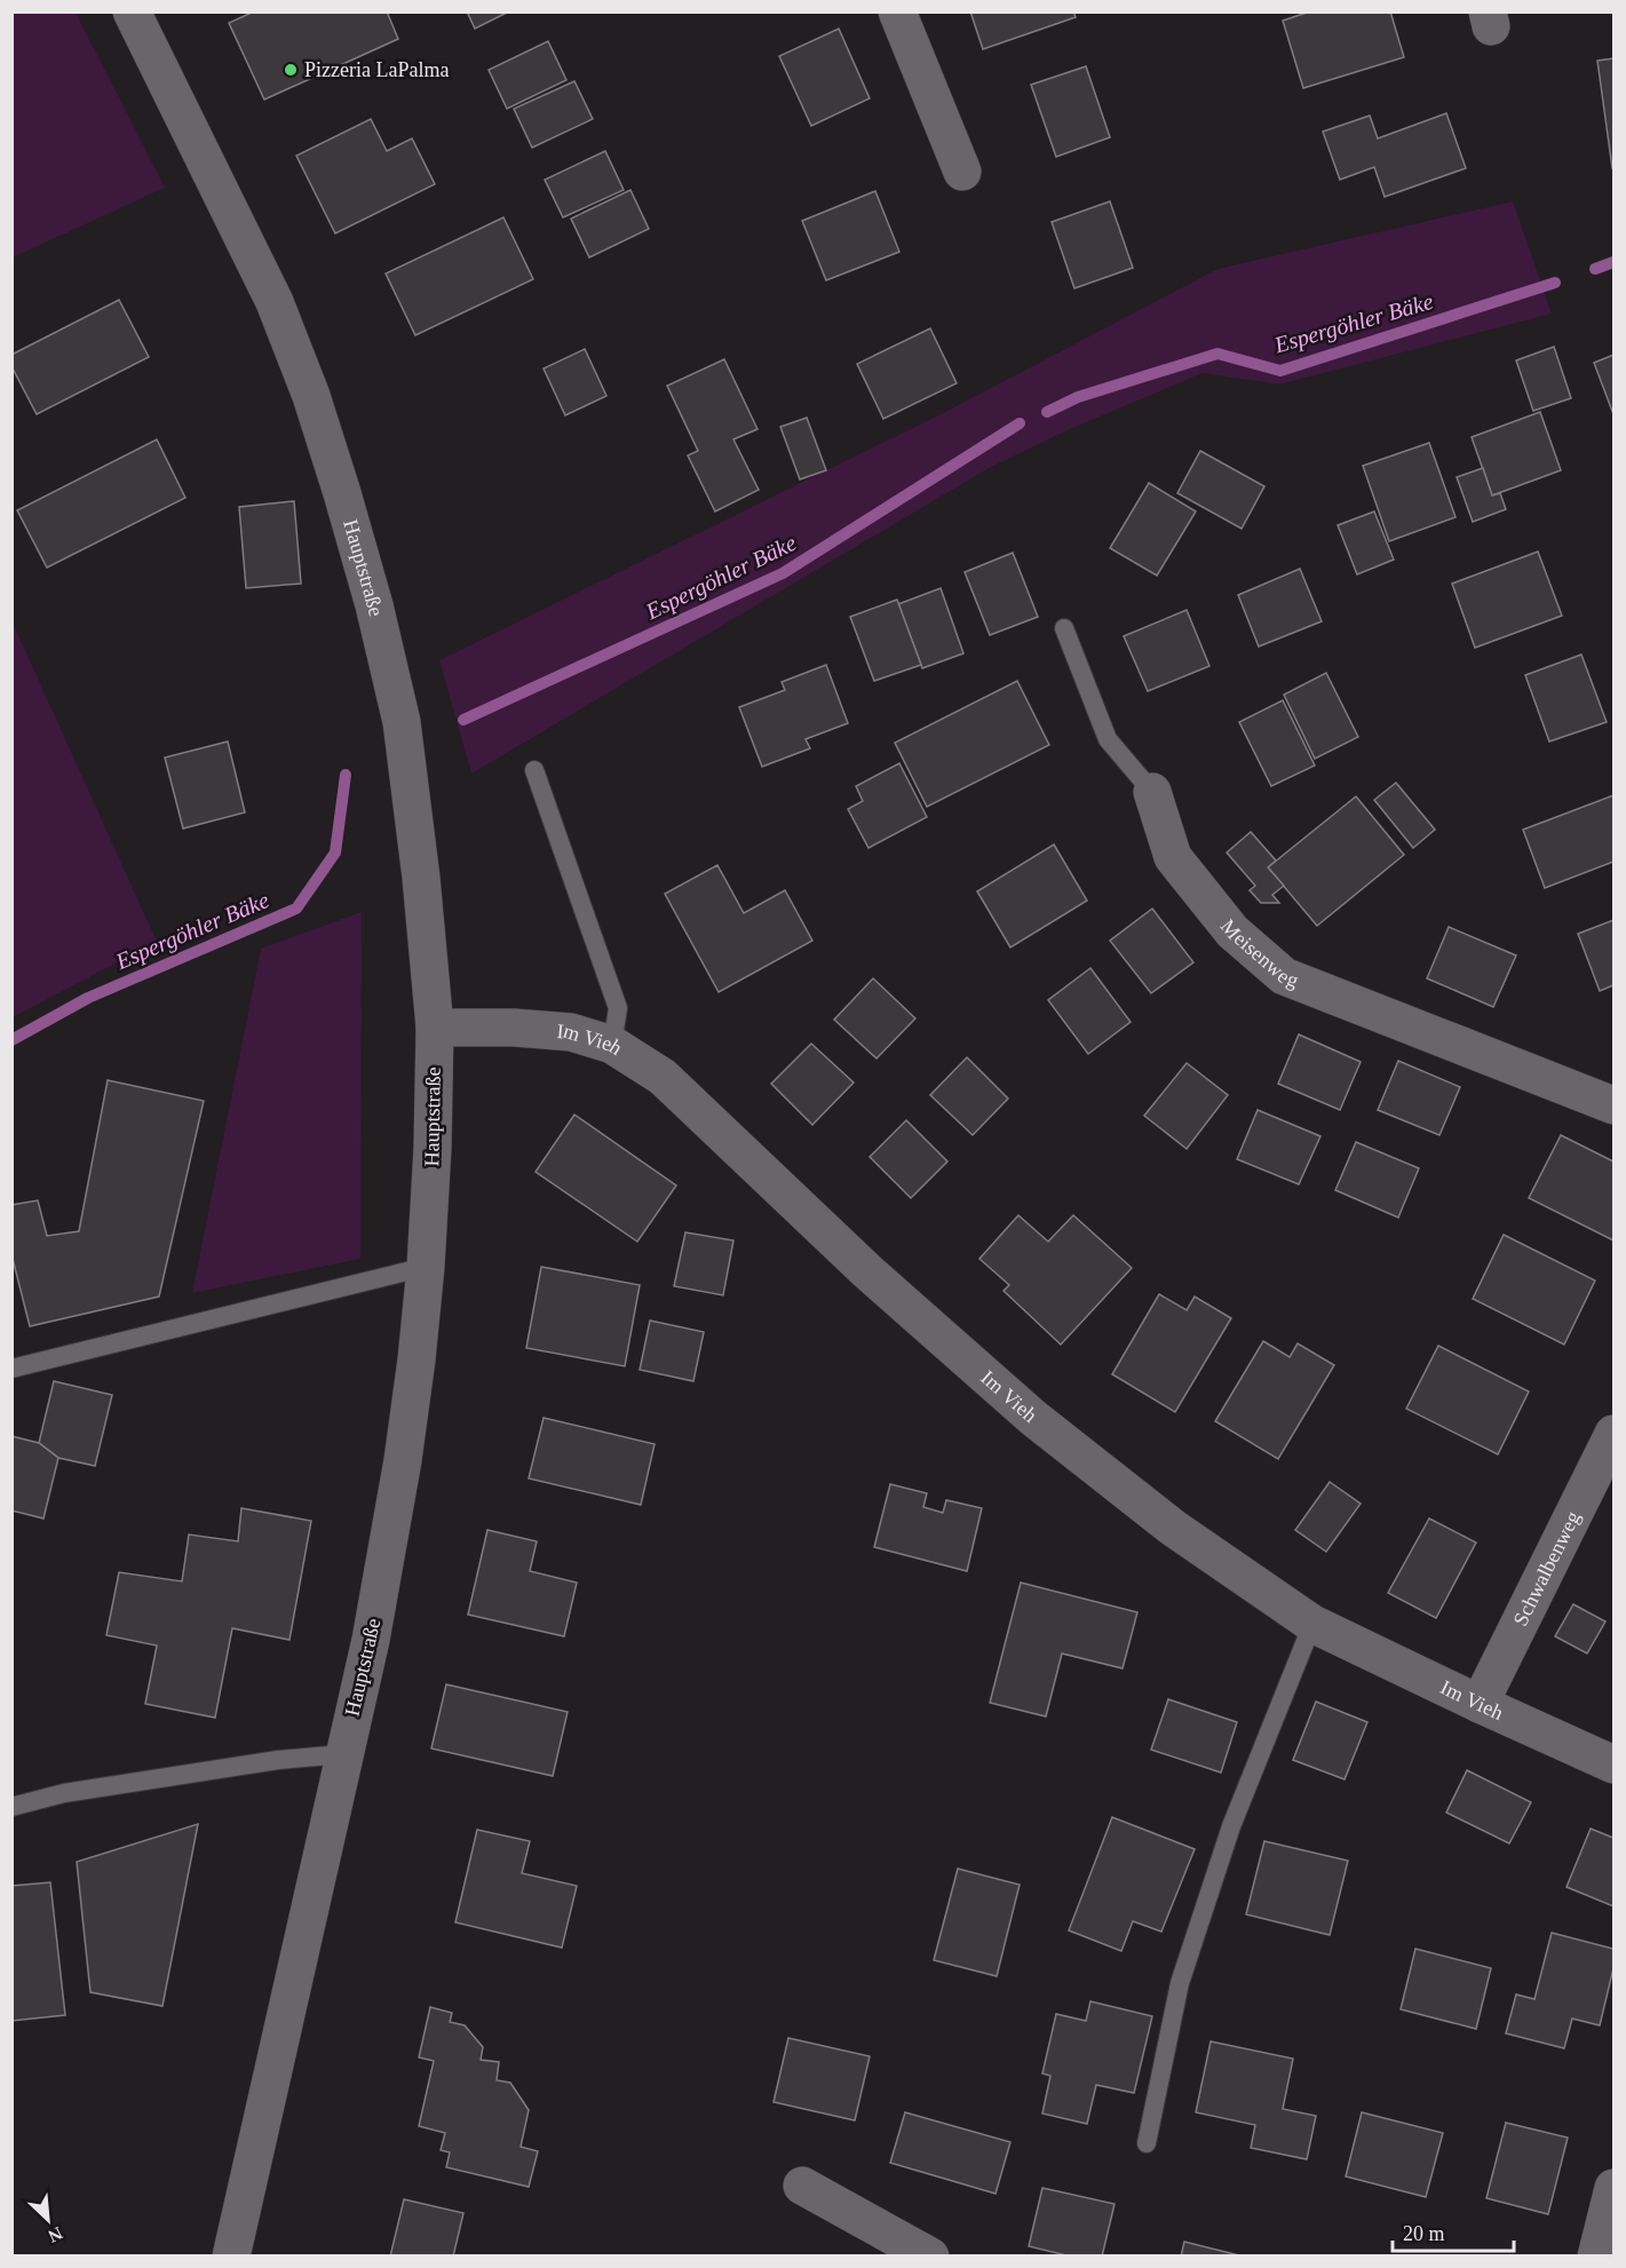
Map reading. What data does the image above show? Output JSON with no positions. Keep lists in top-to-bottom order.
{
  "streets": {
    "street": [
      "Hauptstraße",
      "Meisenweg",
      "Im Vieh",
      "Schwalbenweg"
    ]
  },
  "crossings": [
    ["Hauptstraße", "Im Vieh"],
    ["Im Vieh", "Schwalbenweg"]
  ],
  "water": ["Espergöhler Bäke"],
  "places": ["Pizzeria LaPalma"],
  "scale_bar": "20 m",
  "north": "bottom right"
}
